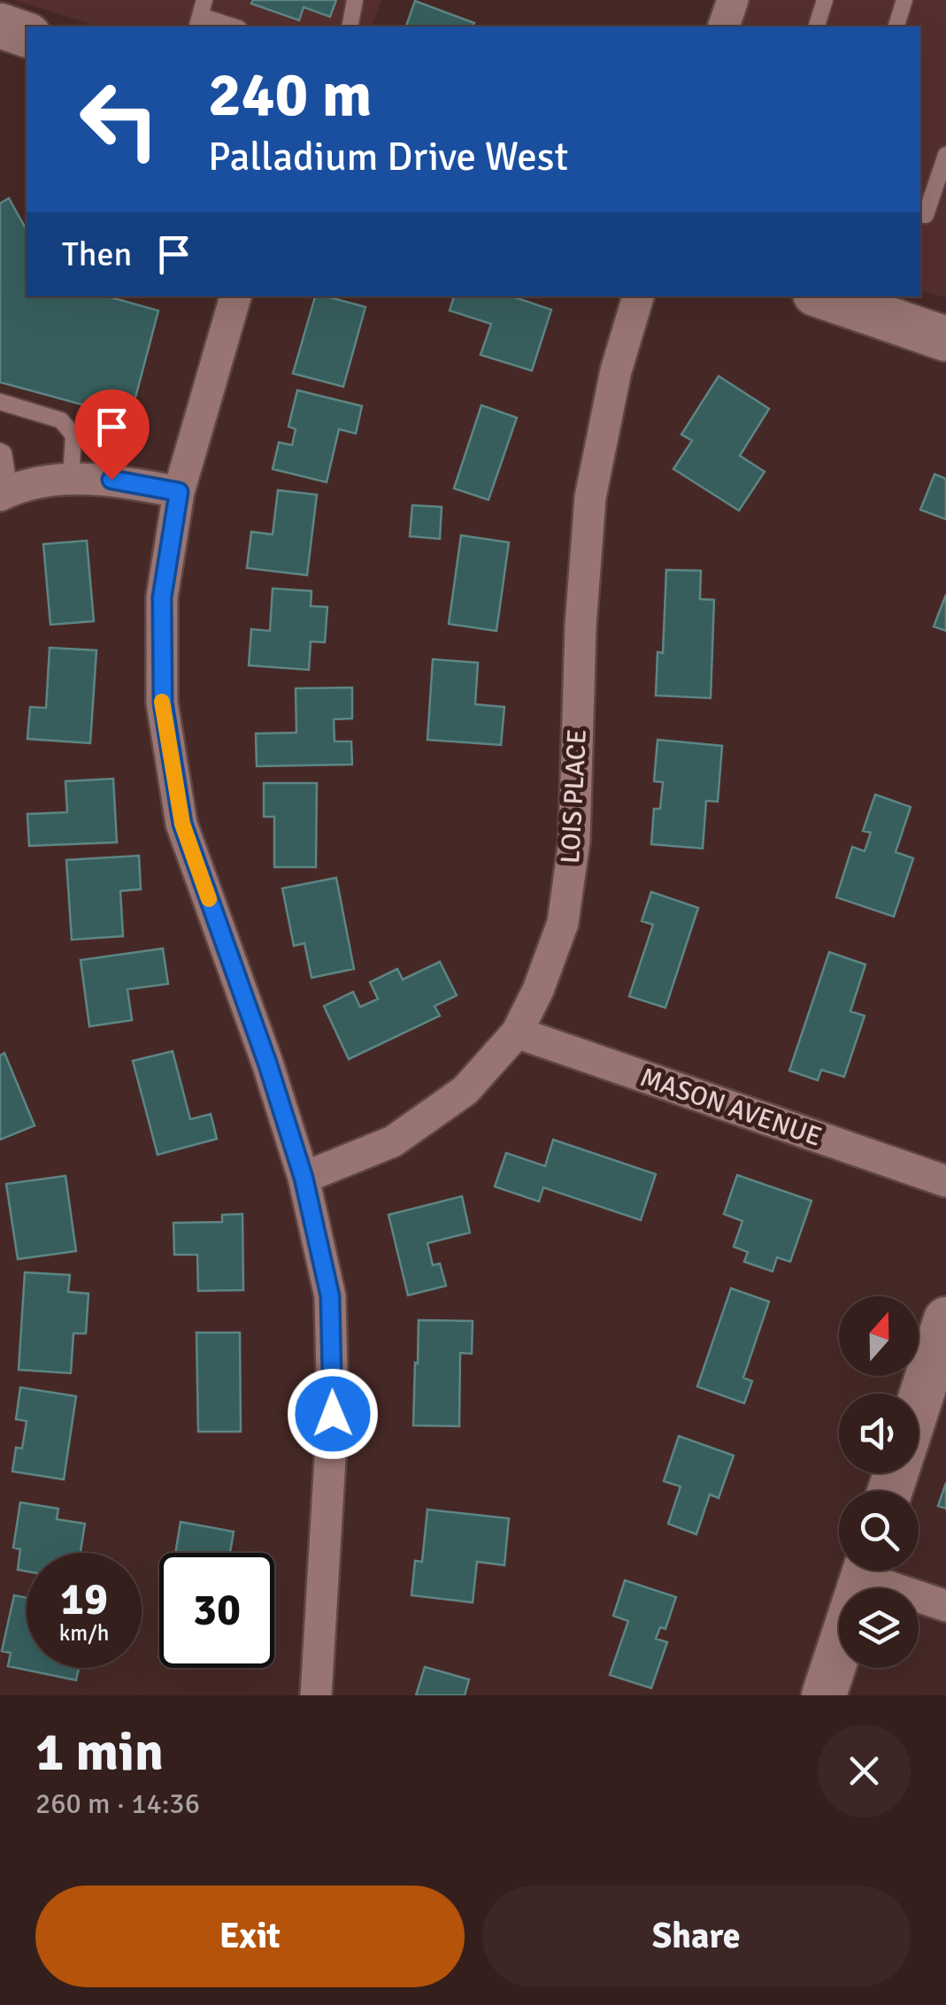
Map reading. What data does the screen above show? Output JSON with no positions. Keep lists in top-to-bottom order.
{
  "streets": {
    "street": ["LOIS PLACE", "MASON AVENUE"]
  },
  "crossings": [
    ["LOIS PLACE", "MASON AVENUE"]
  ],
  "north": "top",
  "page": {
    "turn": ["240 m", "Palladium Drive West"],
    "then": "Then",
    "speed": "19 km/h",
    "limit": "30",
    "heading": ["1 min", "260 m · 14:36"],
    "buttons": ["Exit", "Share"]
  }
}
